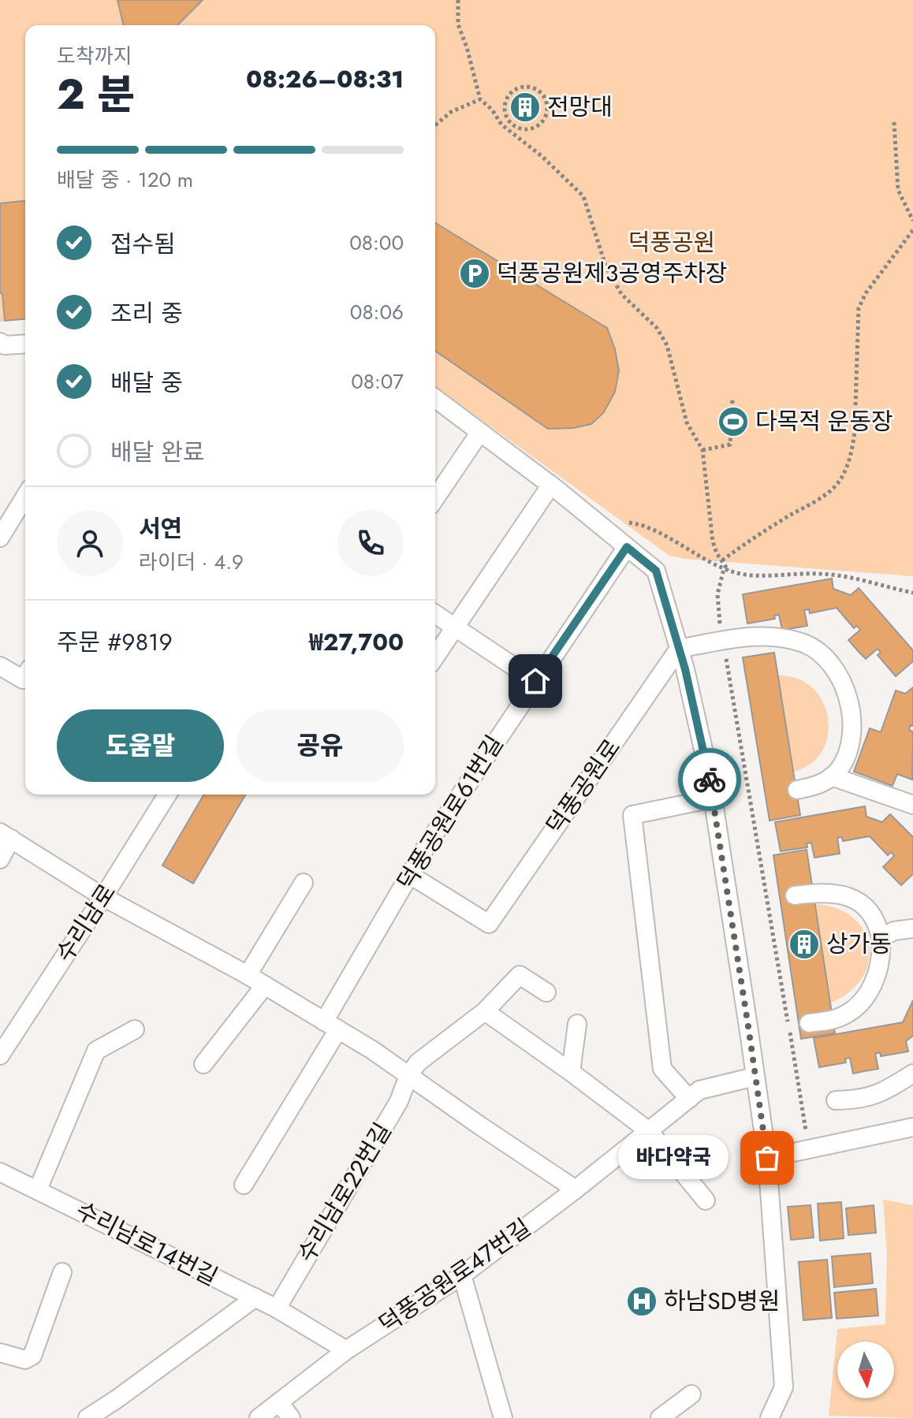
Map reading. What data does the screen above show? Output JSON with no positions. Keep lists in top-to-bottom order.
{
  "streets": {
    "street": [
      "덕풍공원로",
      "덕풍공원로61번길",
      "수리남로",
      "수리남로22번길",
      "수리남로14번길",
      "덕풍공원로47번길"
    ]
  },
  "crossings": [
    ["덕풍공원로", "덕풍공원로61번길"],
    ["수리남로22번길", "수리남로14번길"],
    ["수리남로14번길", "덕풍공원로47번길"]
  ],
  "parks": ["덕풍공원"],
  "places": {
    "building": ["전망대", "상가동"],
    "parking": ["덕풍공원제3공영주차장"],
    "sports": ["다목적 운동장"],
    "other": ["바다약국"],
    "hospital": ["하남SD병원"]
  },
  "north": "bottom",
  "page": {
    "heading": ["2 분", "도착까지", "08:26–08:31"],
    "panel": [
      "서연",
      "라이더 · 4.9",
      "주문 #9819",
      "₩27,700"
    ],
    "bar": "배달 중 · 120 m",
    "list": [
      ["접수됨", "08:00"],
      ["조리 중", "08:06"],
      ["배달 중", "08:07"],
      "배달 완료"
    ],
    "buttons": ["도움말", "공유"],
    "bubble": "바다약국"
  }
}
